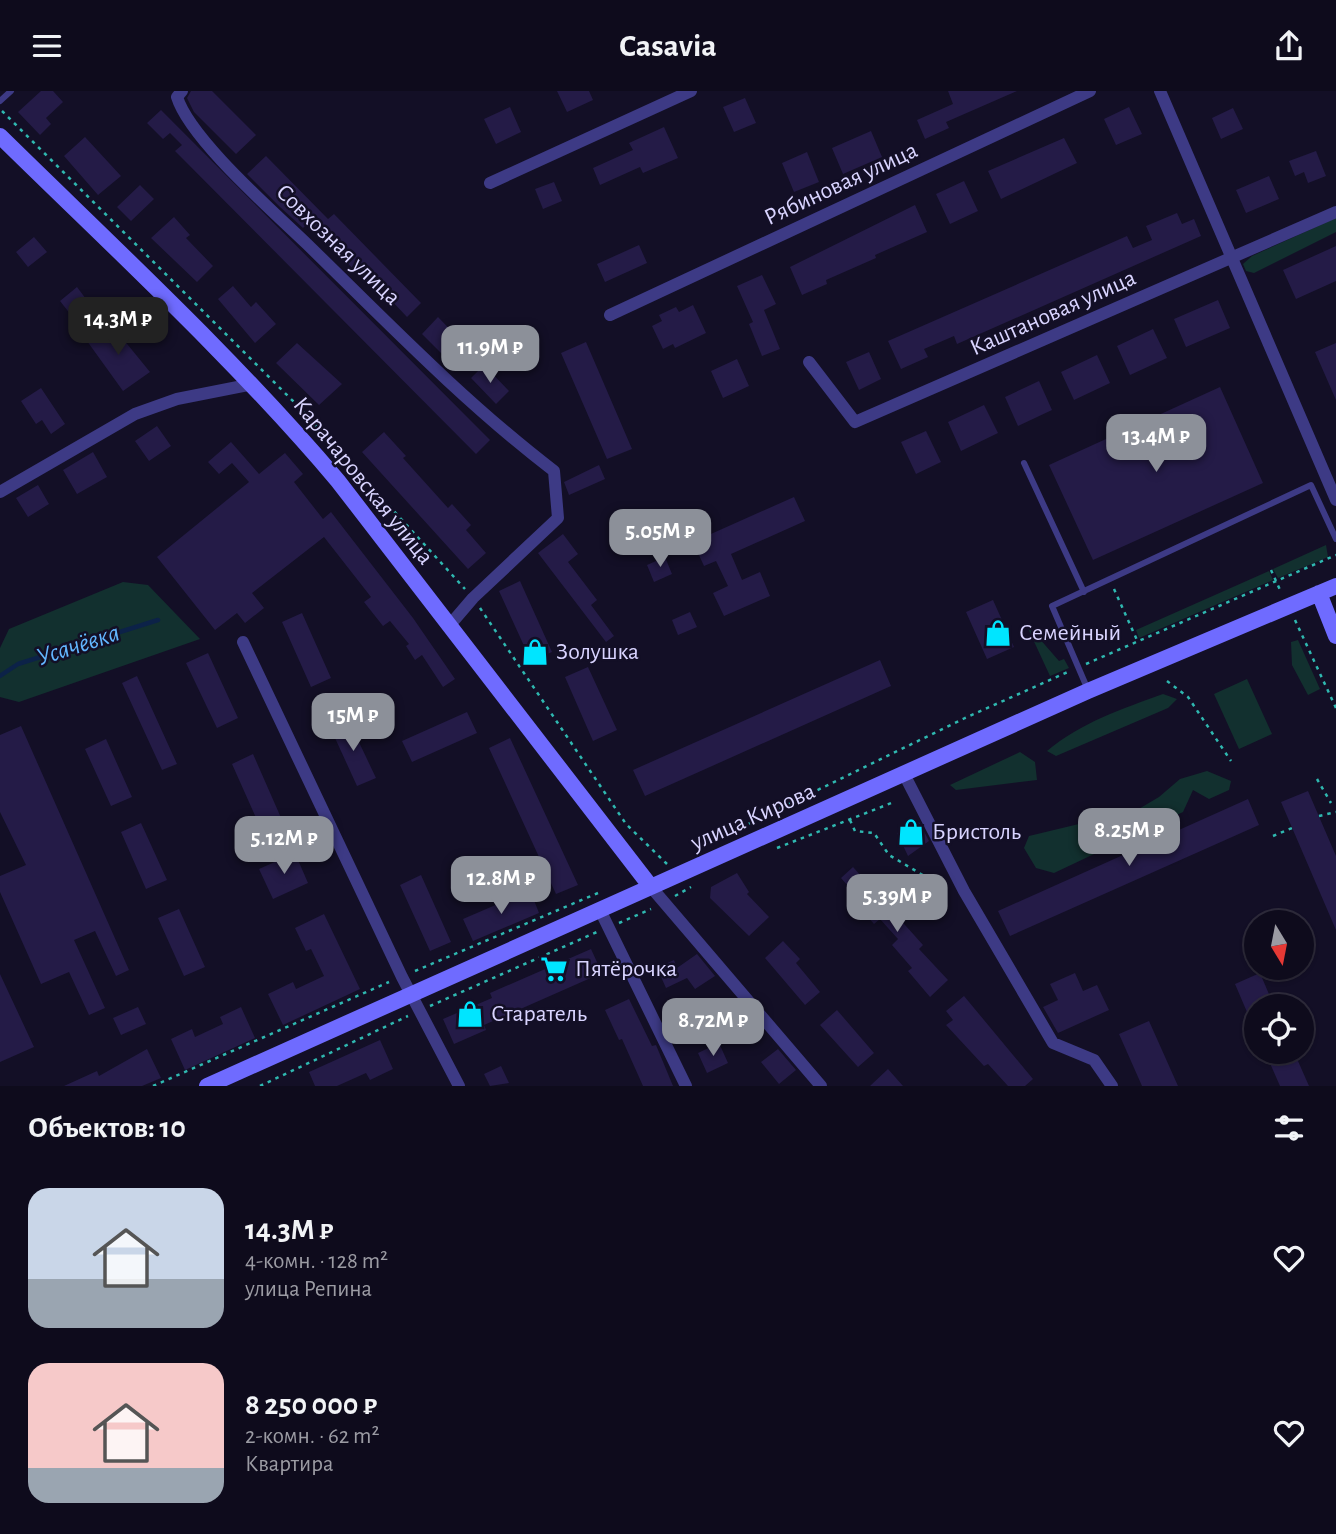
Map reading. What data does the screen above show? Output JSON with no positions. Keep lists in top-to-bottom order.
{
  "streets": {
    "street": [
      "Рябиновая улица",
      "Совхозная улица",
      "Каштановая улица",
      "Карачаровская улица",
      "улица Кирова"
    ]
  },
  "crossings": [
    ["Совхозная улица", "Карачаровская улица"],
    ["Карачаровская улица", "улица Кирова"]
  ],
  "water": ["Усачёвка"],
  "places": {
    "shop": [
      "Семейный",
      "Золушка",
      "Бристоль",
      "Старатель"
    ],
    "supermarket": ["Пятёрочка"]
  },
  "north": "bottom",
  "page": {
    "header": "Casavia",
    "price": [
      "14.3M ₽",
      "11.9M ₽",
      "13.4M ₽",
      "5.05M ₽",
      "15M ₽",
      "8.25M ₽",
      "5.12M ₽",
      "12.8M ₽",
      "5.39M ₽",
      "8.72M ₽"
    ],
    "heading": "Объектов: 10",
    "list": [
      {
        "name": "14.3M ₽",
        "note": "4-комн. · 128 m² · улица Репина"
      },
      {
        "name": "8 250 000 ₽",
        "note": "2-комн. · 62 m² · Квартира"
      }
    ]
  }
}
